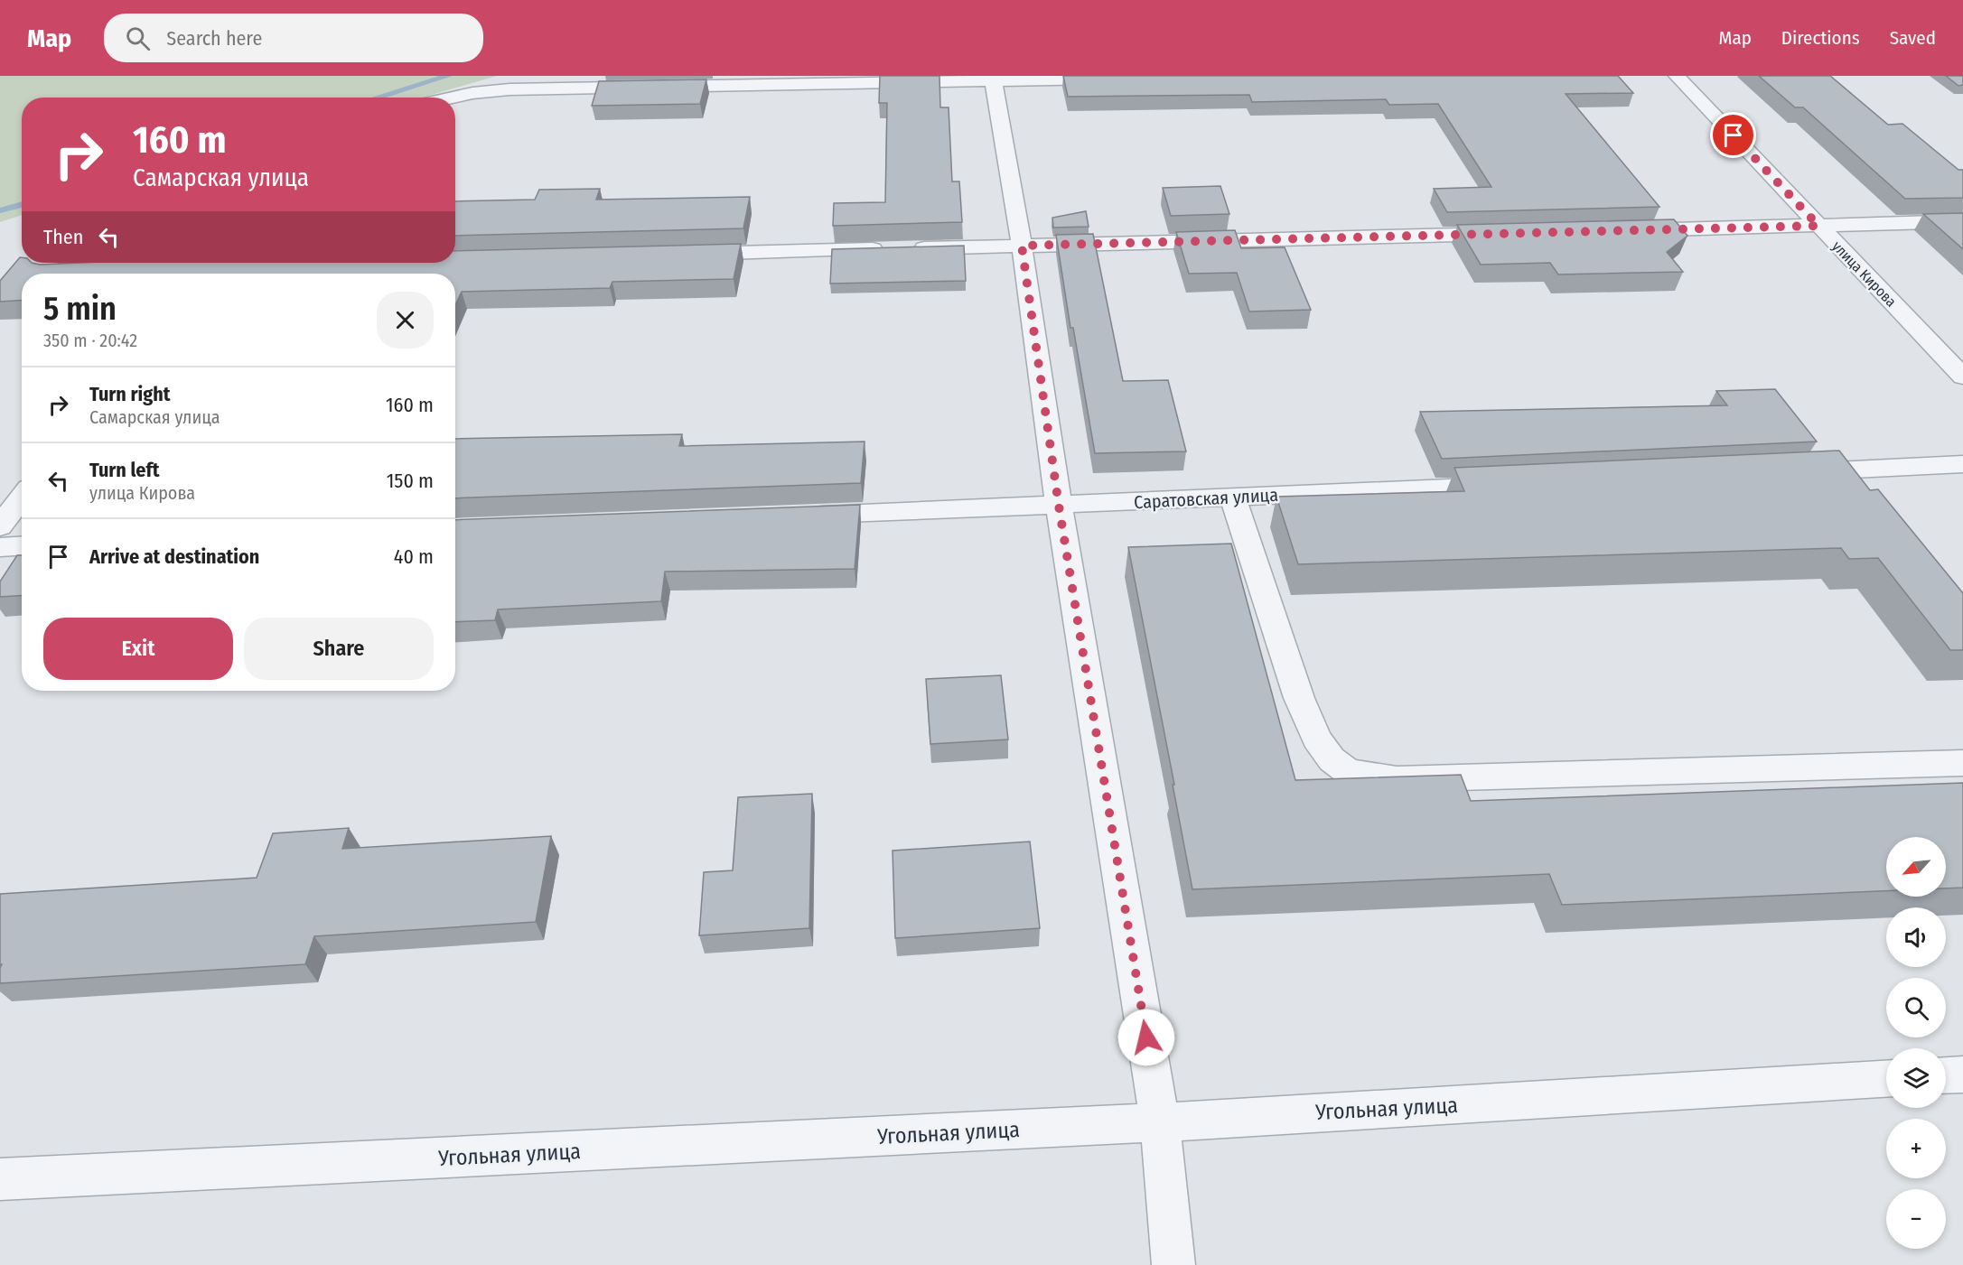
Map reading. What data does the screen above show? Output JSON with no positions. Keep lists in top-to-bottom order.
{
  "streets": {
    "street": ["улица Кирова", "Саратовская улица", "Угольная улица"]
  },
  "north": "bottom left",
  "page": {
    "header": "Map",
    "search": "Search here",
    "nav": ["Map", "Directions", "Saved"],
    "turn": ["160 m", "Самарская улица"],
    "then": "Then",
    "heading": ["5 min", "350 m · 20:42"],
    "list": [
      {
        "name": "Turn right",
        "note": "Самарская улица",
        "value": "160 m"
      },
      {
        "name": "Turn left",
        "note": "улица Кирова",
        "value": "150 m"
      },
      {
        "name": "Arrive at destination",
        "value": "40 m"
      }
    ],
    "buttons": ["Exit", "Share"],
    "map_buttons": ["+", "−"]
  }
}
